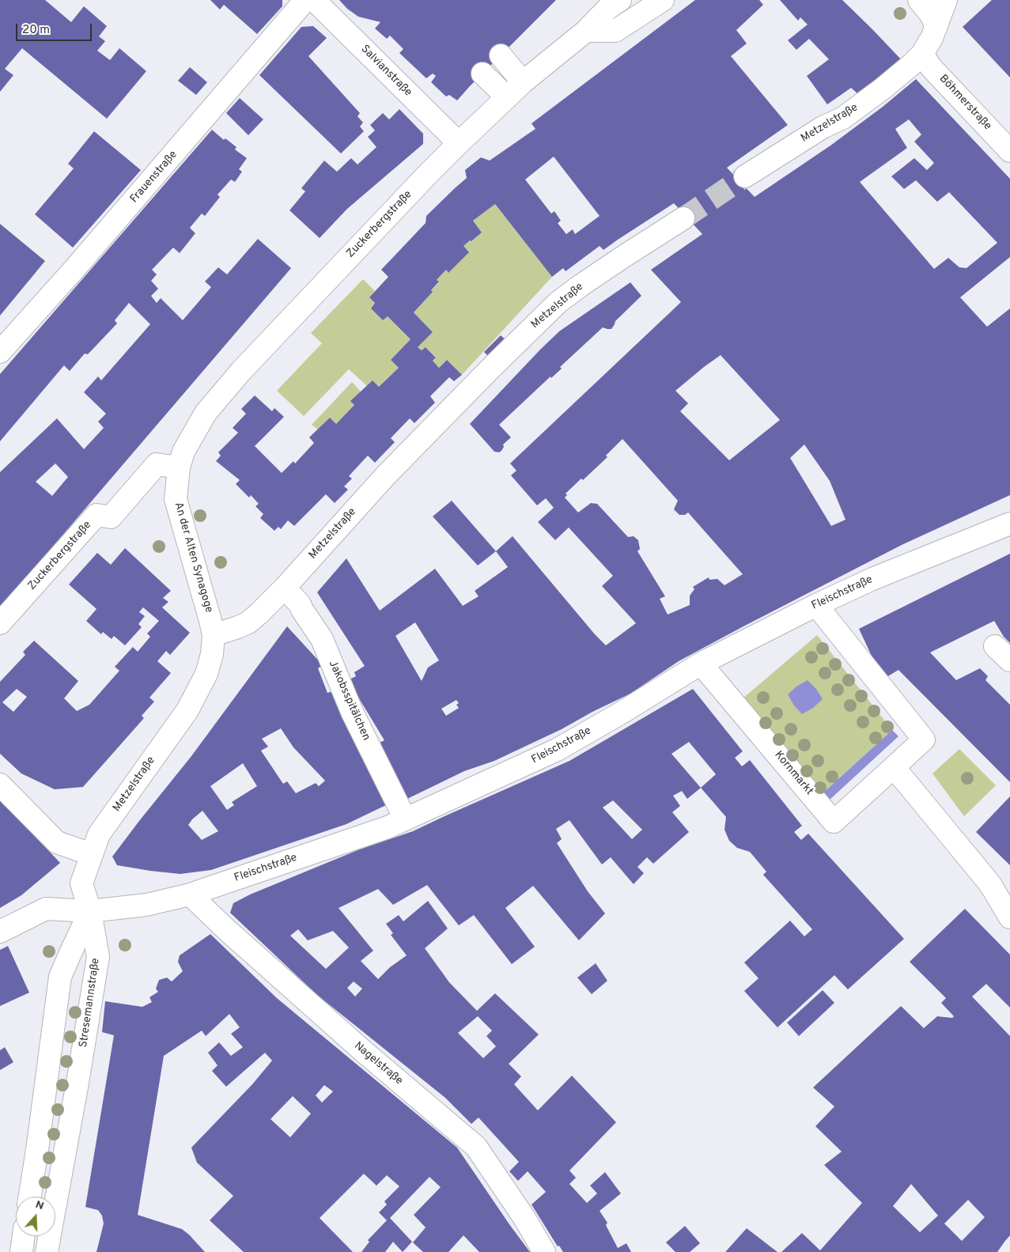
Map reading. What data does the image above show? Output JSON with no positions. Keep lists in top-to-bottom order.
{
  "streets": {
    "street": [
      "Salvianstraße",
      "Böhmerstraße",
      "Metzelstraße",
      "Frauenstraße",
      "Zuckerbergstraße",
      "An der Alten Synagoge",
      "Fleischstraße",
      "Jakobsspitälchen",
      "Kornmarkt",
      "Stresemannstraße",
      "Nagelstraße"
    ]
  },
  "crossings": [
    ["Salvianstraße", "Zuckerbergstraße"],
    ["Böhmerstraße", "Metzelstraße"],
    ["Metzelstraße", "An der Alten Synagoge"],
    ["Metzelstraße", "Fleischstraße"],
    ["Metzelstraße", "Jakobsspitälchen"],
    ["Metzelstraße", "Stresemannstraße"],
    ["Zuckerbergstraße", "An der Alten Synagoge"],
    ["Fleischstraße", "Jakobsspitälchen"],
    ["Fleischstraße", "Kornmarkt"],
    ["Fleischstraße", "Stresemannstraße"],
    ["Fleischstraße", "Nagelstraße"]
  ],
  "scale_bar": "20 m",
  "north": "top"
}
